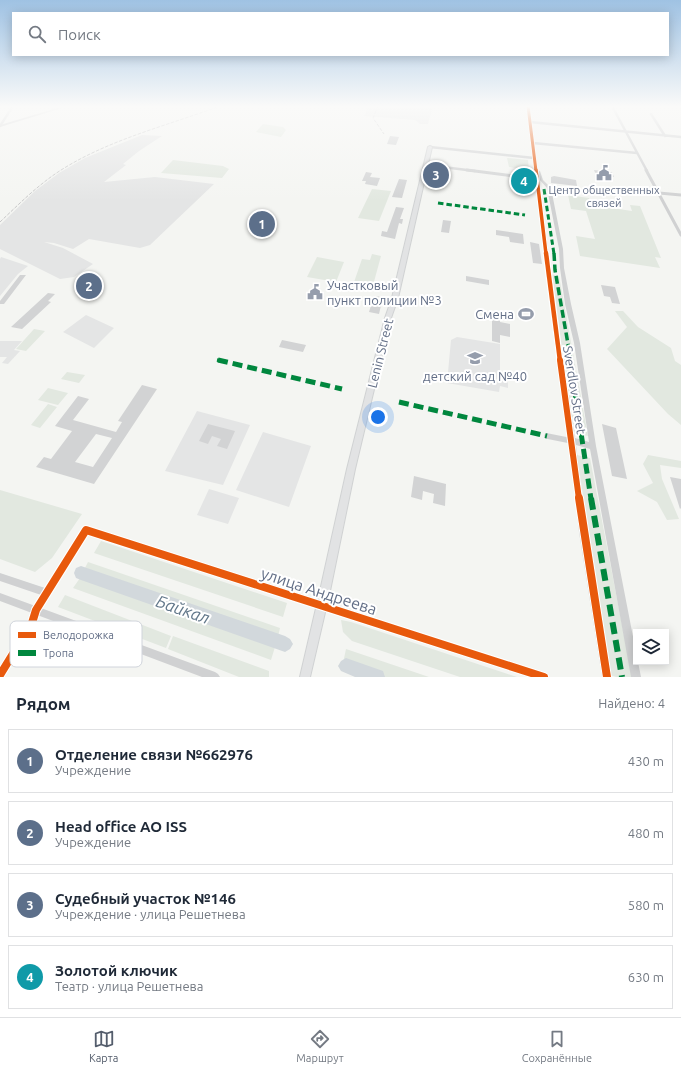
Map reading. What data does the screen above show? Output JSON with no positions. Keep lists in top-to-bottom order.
{
  "streets": {
    "main road": ["Lenin Street"],
    "street": ["Sverdlov Street", "улица Андреева"]
  },
  "crossings": [
    ["Lenin Street", "улица Андреева"]
  ],
  "water": ["Байкал"],
  "places": {
    "public building": ["Центр общественных связей", "Участковый пункт полиции №3"],
    "sports": ["Смена"],
    "school or university": ["детский сад №40"]
  },
  "legend": ["Велодорожка", "Тропа"],
  "page": {
    "search": "Поиск",
    "pins": [
      "3",
      "4",
      "1",
      "2"
    ],
    "heading": ["Рядом", "Найдено: 4"],
    "list": [
      {
        "mark": "1",
        "name": "Отделение связи №662976",
        "note": "Учреждение",
        "value": "430 m"
      },
      {
        "mark": "2",
        "name": "Head office AO ISS",
        "note": "Учреждение",
        "value": "480 m"
      },
      {
        "mark": "3",
        "name": "Судебный участок №146",
        "note": "Учреждение · улица Решетнева",
        "value": "580 m"
      },
      {
        "mark": "4",
        "name": "Золотой ключик",
        "note": "Театр · улица Решетнева",
        "value": "630 m"
      }
    ],
    "nav": ["Карта", "Маршрут", "Сохранённые"]
  }
}
